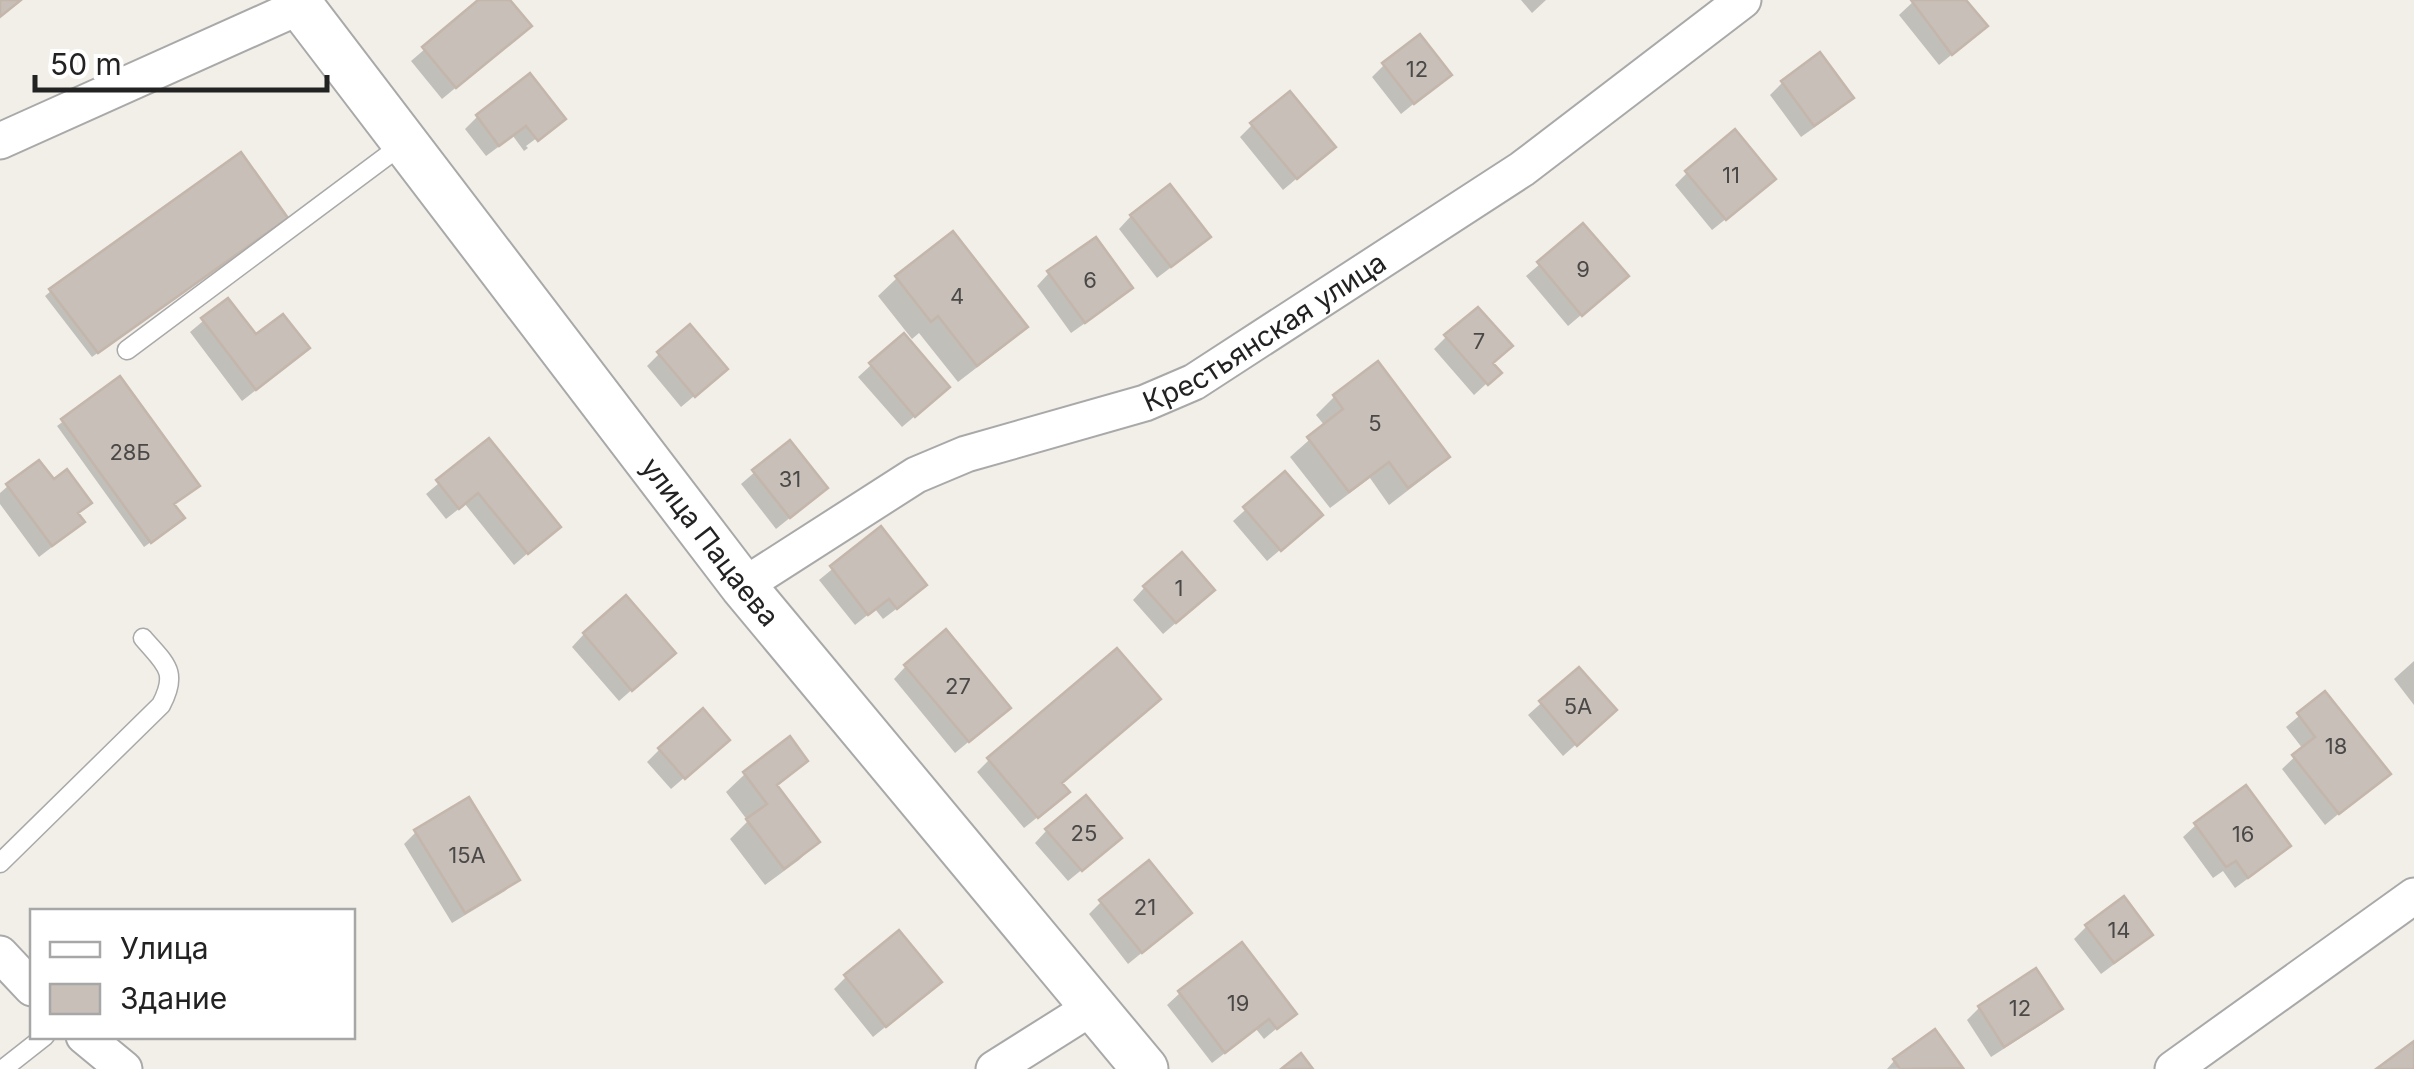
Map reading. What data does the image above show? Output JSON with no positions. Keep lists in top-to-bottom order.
{
  "streets": {
    "street": ["Крестьянская улица", "улица Пацаева"]
  },
  "crossings": [
    ["Крестьянская улица", "улица Пацаева"]
  ],
  "house_numbers": [
    "12",
    "11",
    "9",
    "6",
    "4",
    "7",
    "5",
    "28Б",
    "31",
    "1",
    "27",
    "5А",
    "18",
    "25",
    "16",
    "15А",
    "21",
    "14",
    "19",
    "12"
  ],
  "legend": ["Улица", "Здание"],
  "scale_bar": "50 m"
}
